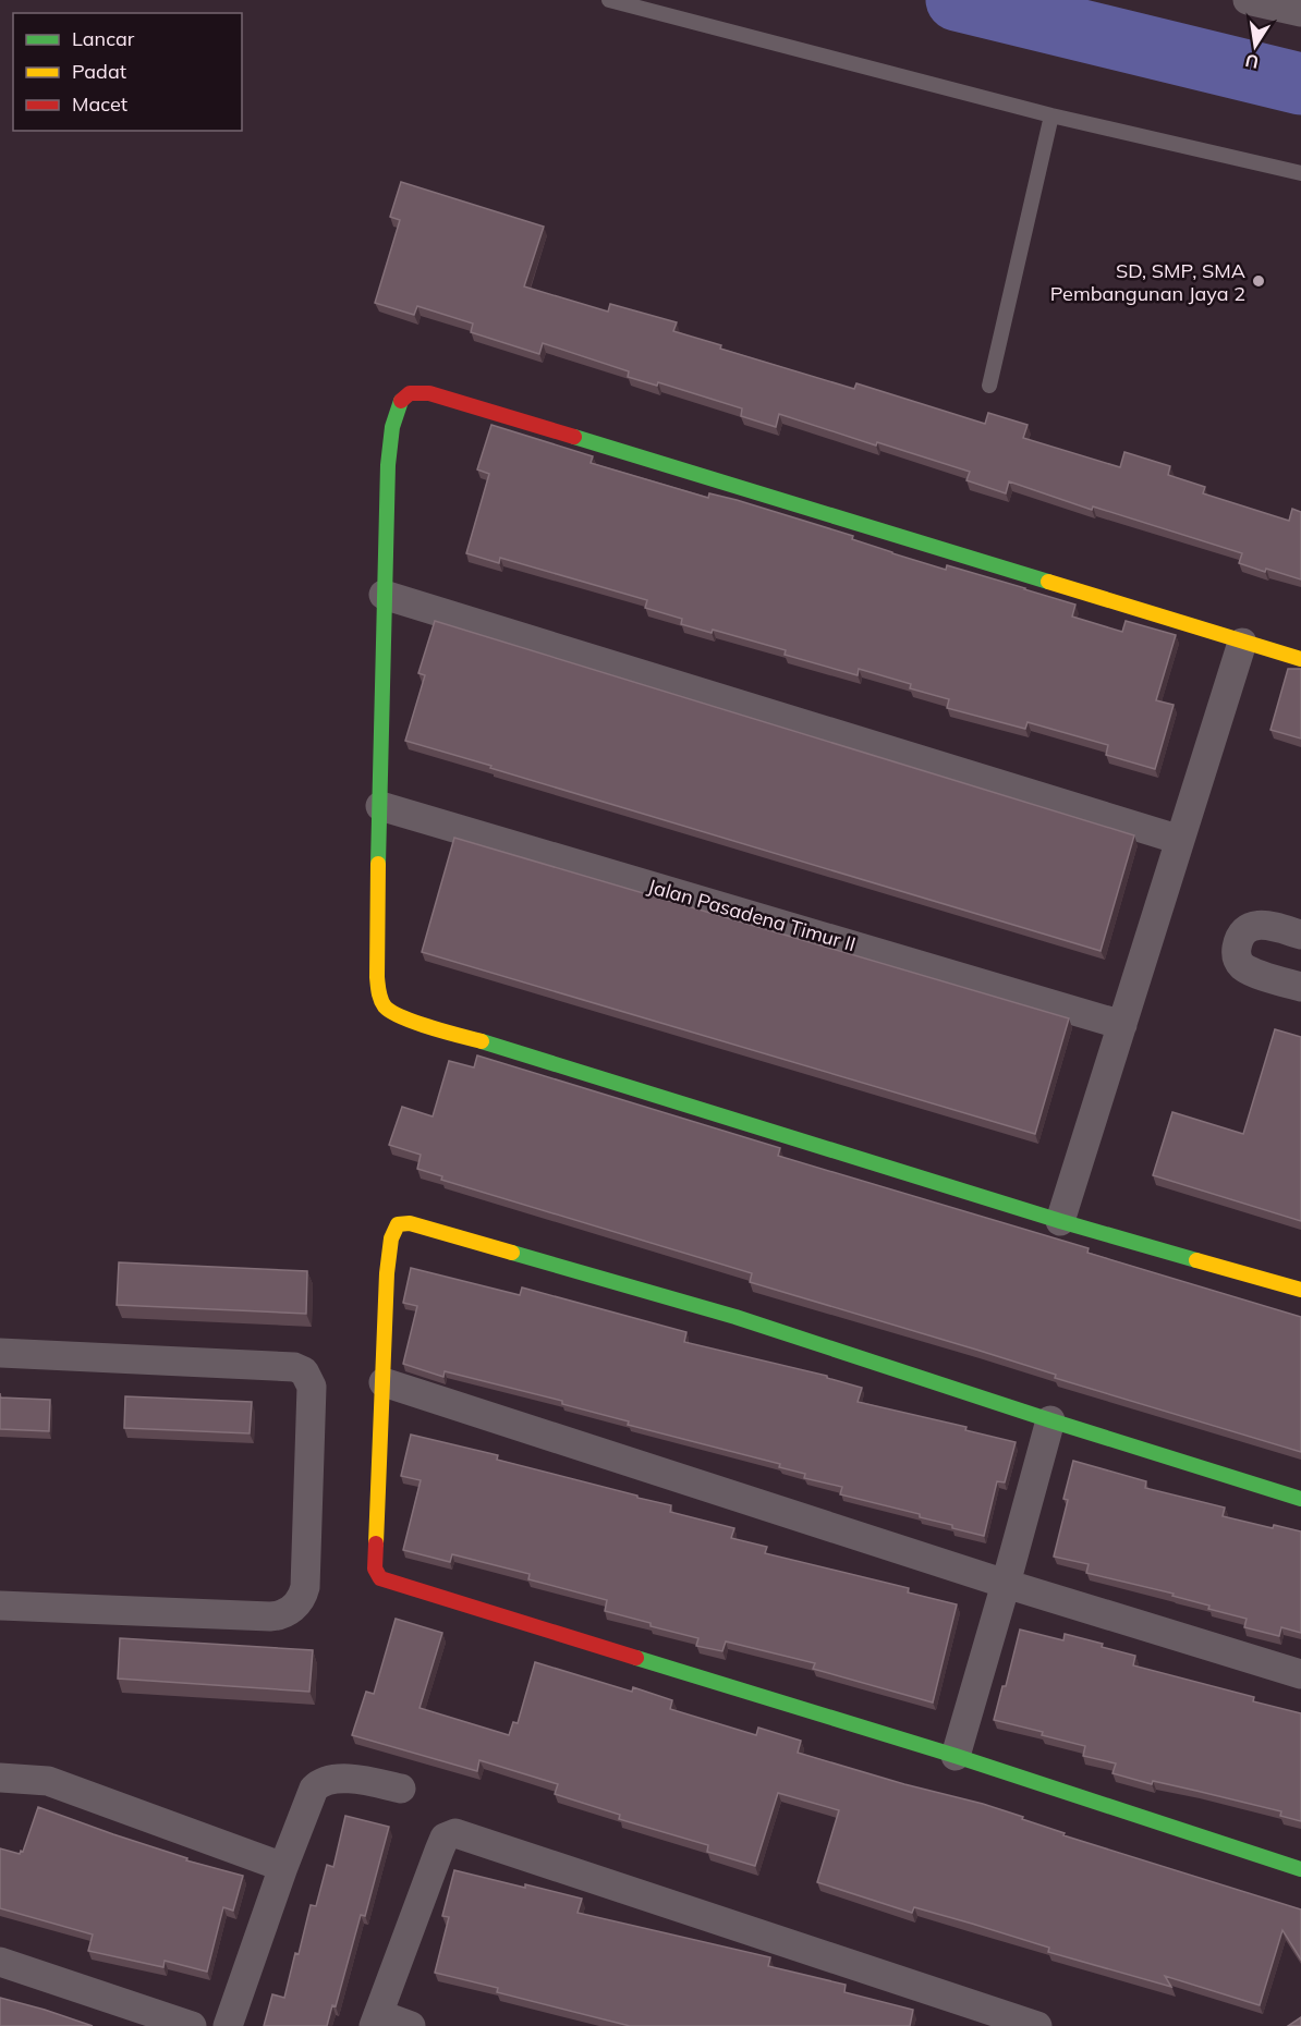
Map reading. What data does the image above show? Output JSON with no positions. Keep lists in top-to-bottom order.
{
  "streets": {
    "street": ["Jalan Pasadena Timur II"]
  },
  "places": ["SD, SMP, SMA Pembangunan Jaya 2"],
  "legend": ["Lancar", "Padat", "Macet"],
  "north": "bottom"
}
